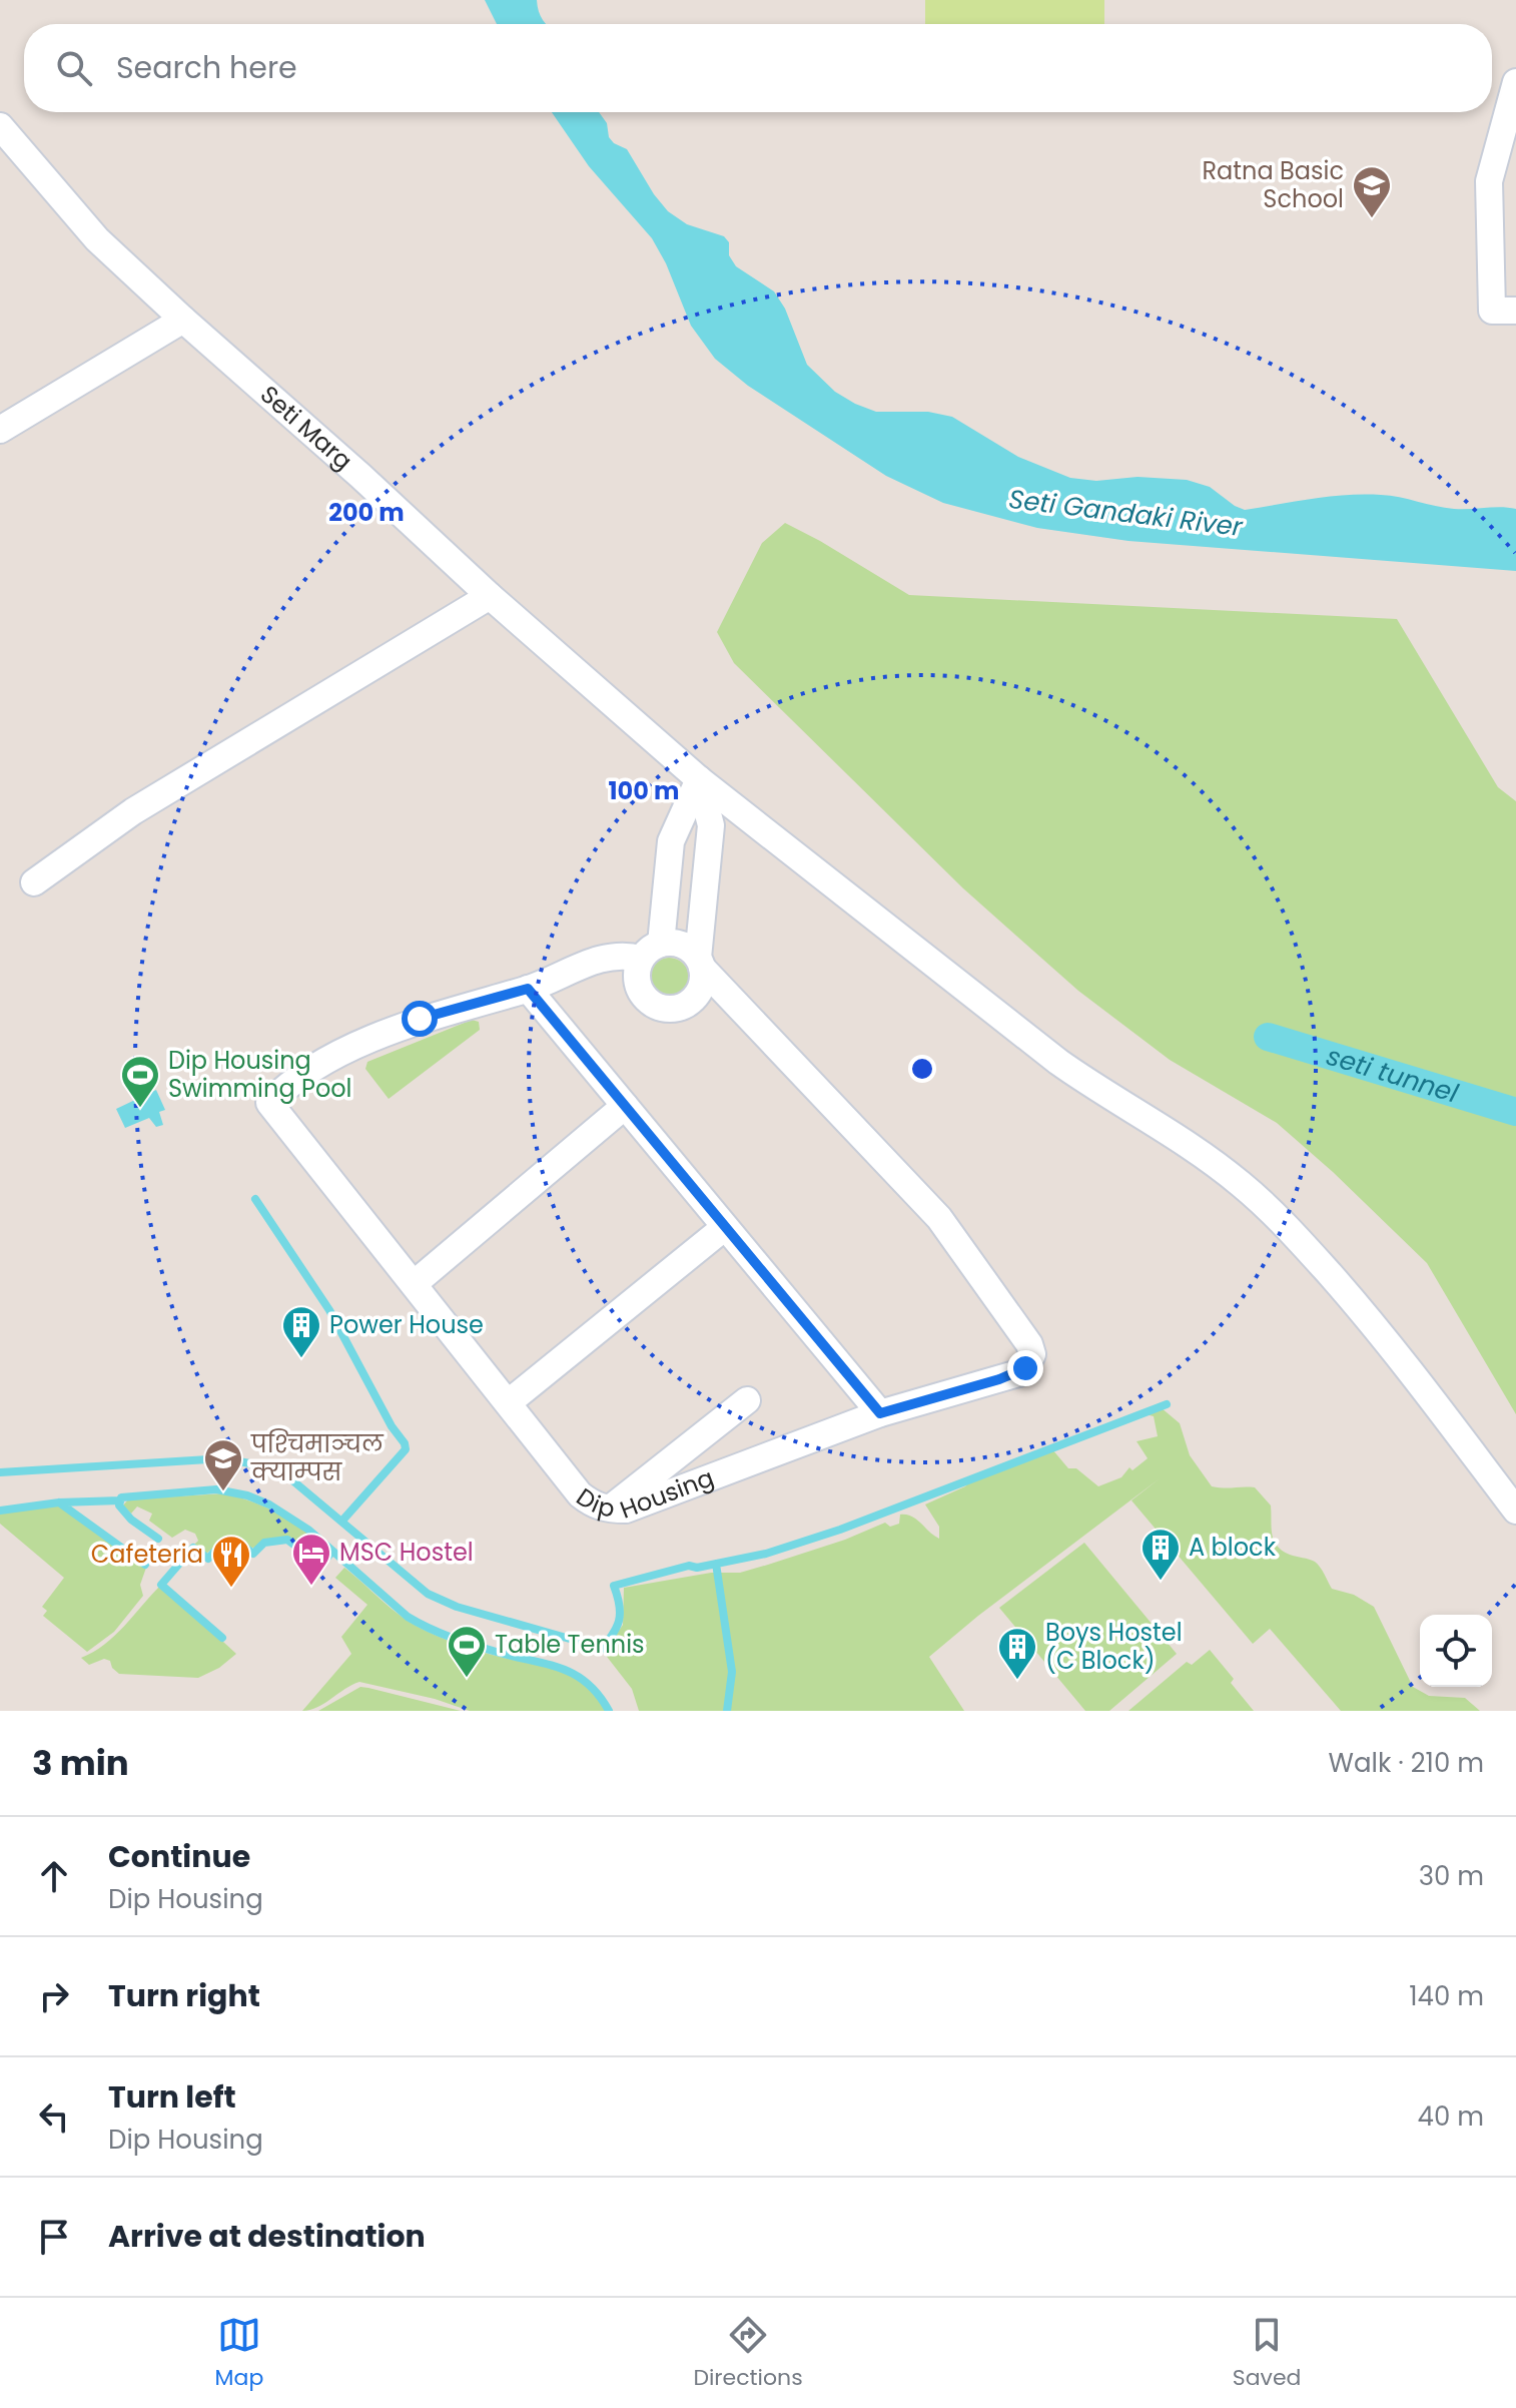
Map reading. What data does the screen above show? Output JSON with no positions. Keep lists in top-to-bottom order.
{
  "streets": {
    "street": ["Seti Marg", "Dip Housing"]
  },
  "water": ["Seti Gandaki River", "seti tunnel"],
  "places": {
    "school or university": ["Ratna Basic School", "पश्‍चिमाञ्‍चल क्याम्पस"],
    "sports": ["Dip Housing Swimming Pool", "Table Tennis"],
    "building": ["Power House", "A block", "Boys Hostel (C Block)"],
    "hotel": ["MSC Hostel"],
    "restaurant": ["Cafeteria"]
  },
  "page": {
    "search": "Search here",
    "heading": ["3 min", "Walk · 210 m"],
    "list": [
      ["Continue", "Dip Housing", "30 m"],
      ["Turn right", "140 m"],
      ["Turn left", "Dip Housing", "40 m"],
      "Arrive at destination"
    ],
    "nav": ["Map", "Directions", "Saved"]
  },
  "rings": ["200 m", "100 m"]
}
